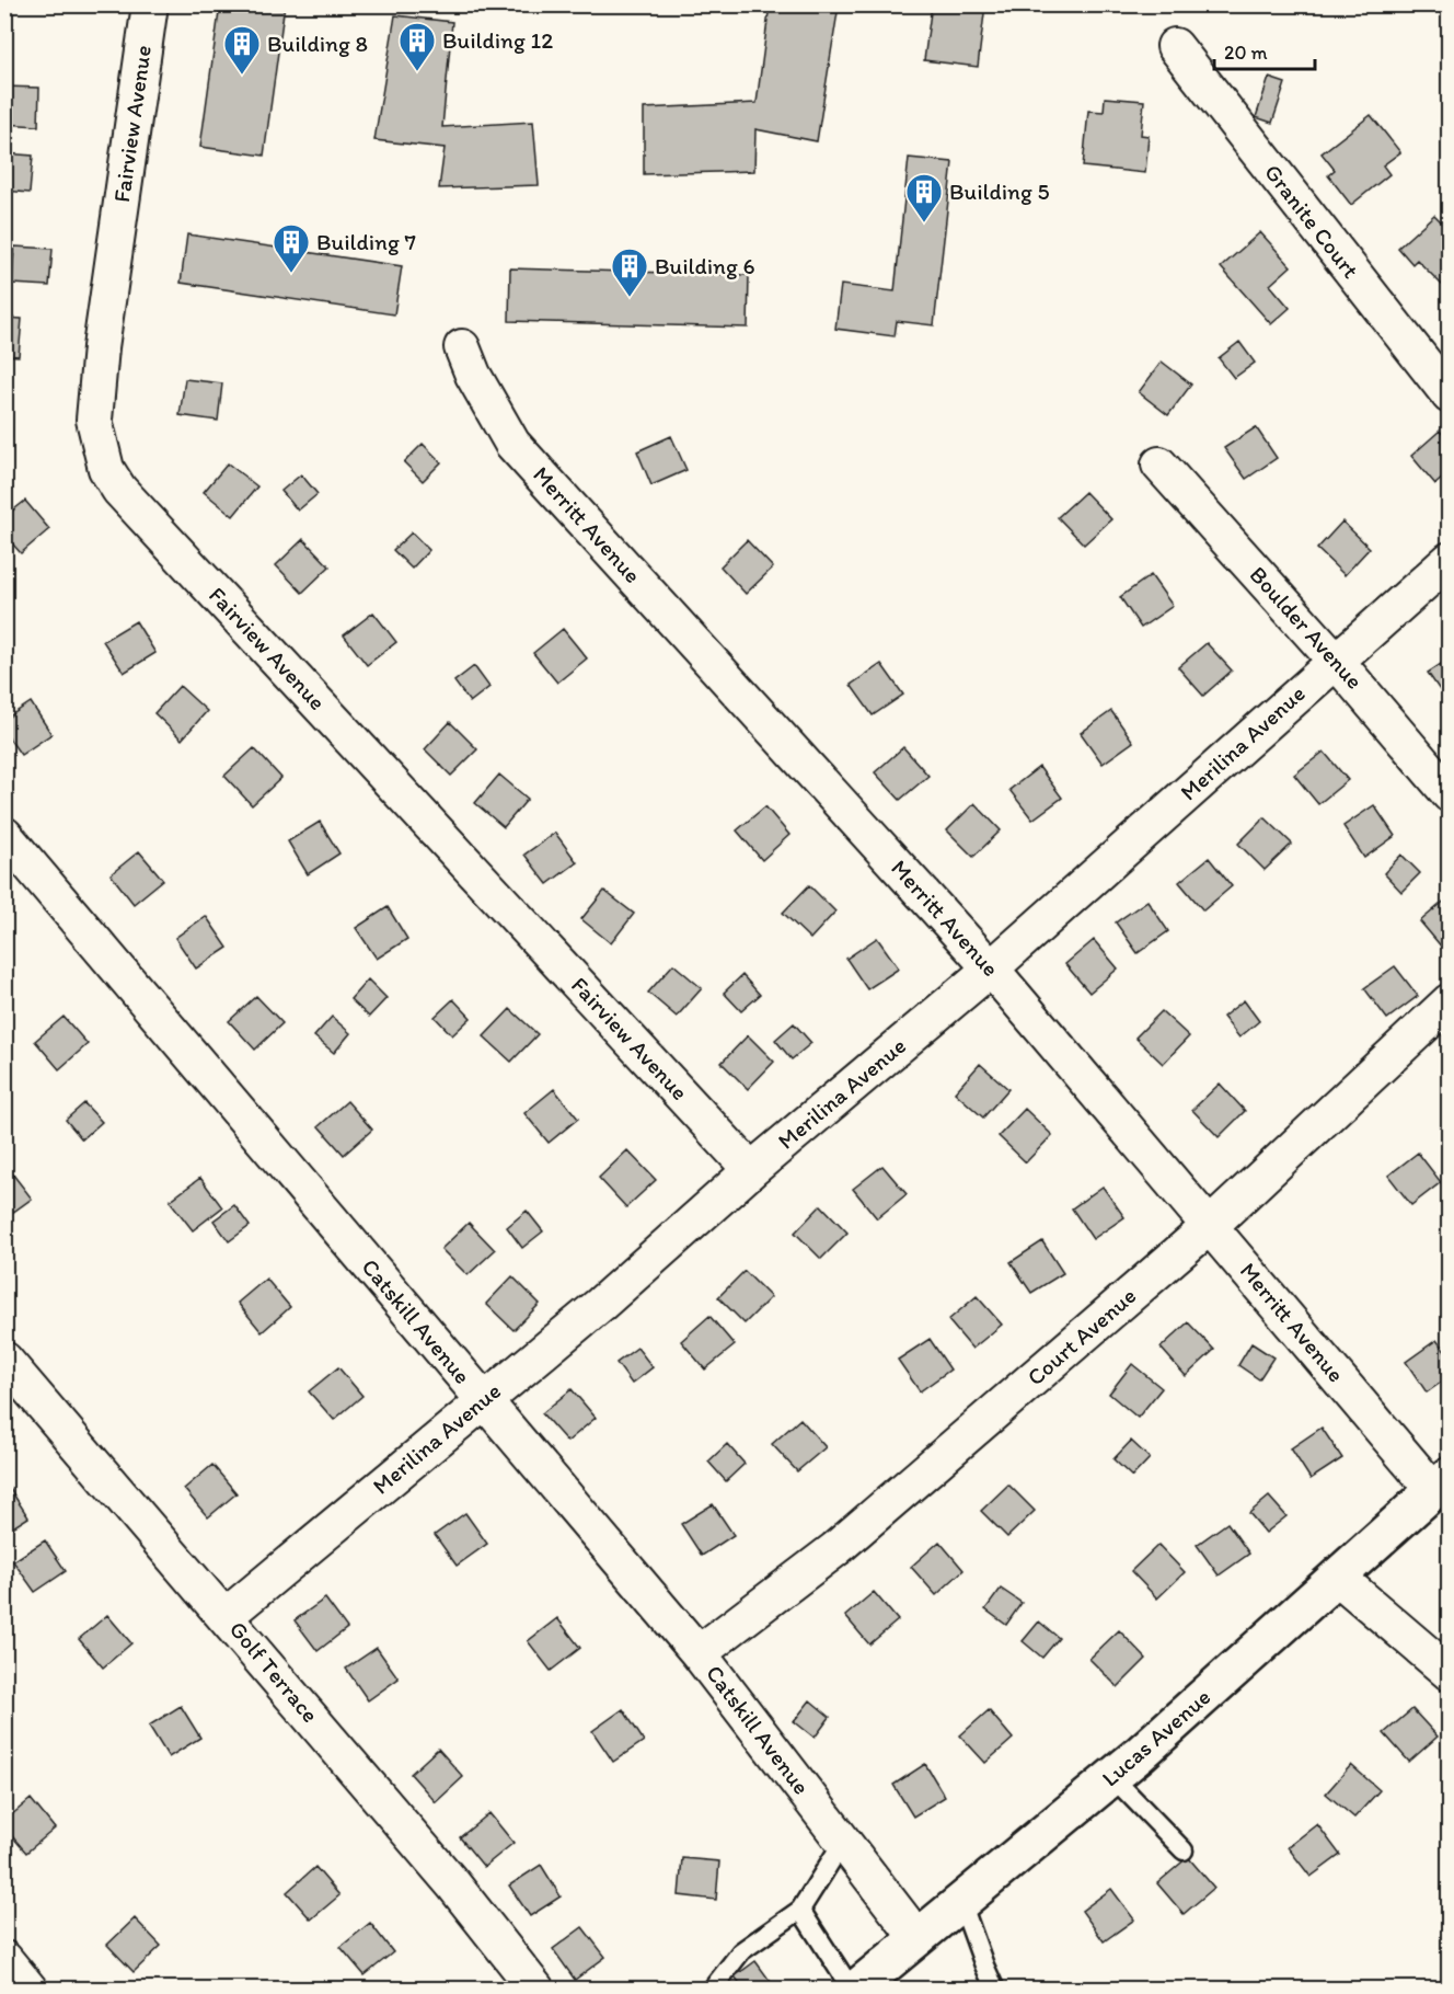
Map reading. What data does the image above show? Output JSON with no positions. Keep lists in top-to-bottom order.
{
  "streets": {
    "street": [
      "Fairview Avenue",
      "Granite Court",
      "Merritt Avenue",
      "Boulder Avenue",
      "Merilina Avenue",
      "Catskill Avenue",
      "Court Avenue",
      "Golf Terrace",
      "Lucas Avenue"
    ]
  },
  "crossings": [
    ["Fairview Avenue", "Merilina Avenue"],
    ["Merritt Avenue", "Merilina Avenue"],
    ["Merritt Avenue", "Court Avenue"],
    ["Merritt Avenue", "Lucas Avenue"],
    ["Boulder Avenue", "Merilina Avenue"],
    ["Merilina Avenue", "Catskill Avenue"],
    ["Merilina Avenue", "Golf Terrace"],
    ["Catskill Avenue", "Court Avenue"],
    ["Catskill Avenue", "Lucas Avenue"]
  ],
  "places": {
    "building": [
      "Building 12",
      "Building 8",
      "Building 5",
      "Building 7",
      "Building 6"
    ]
  },
  "scale_bar": "20 m"
}
